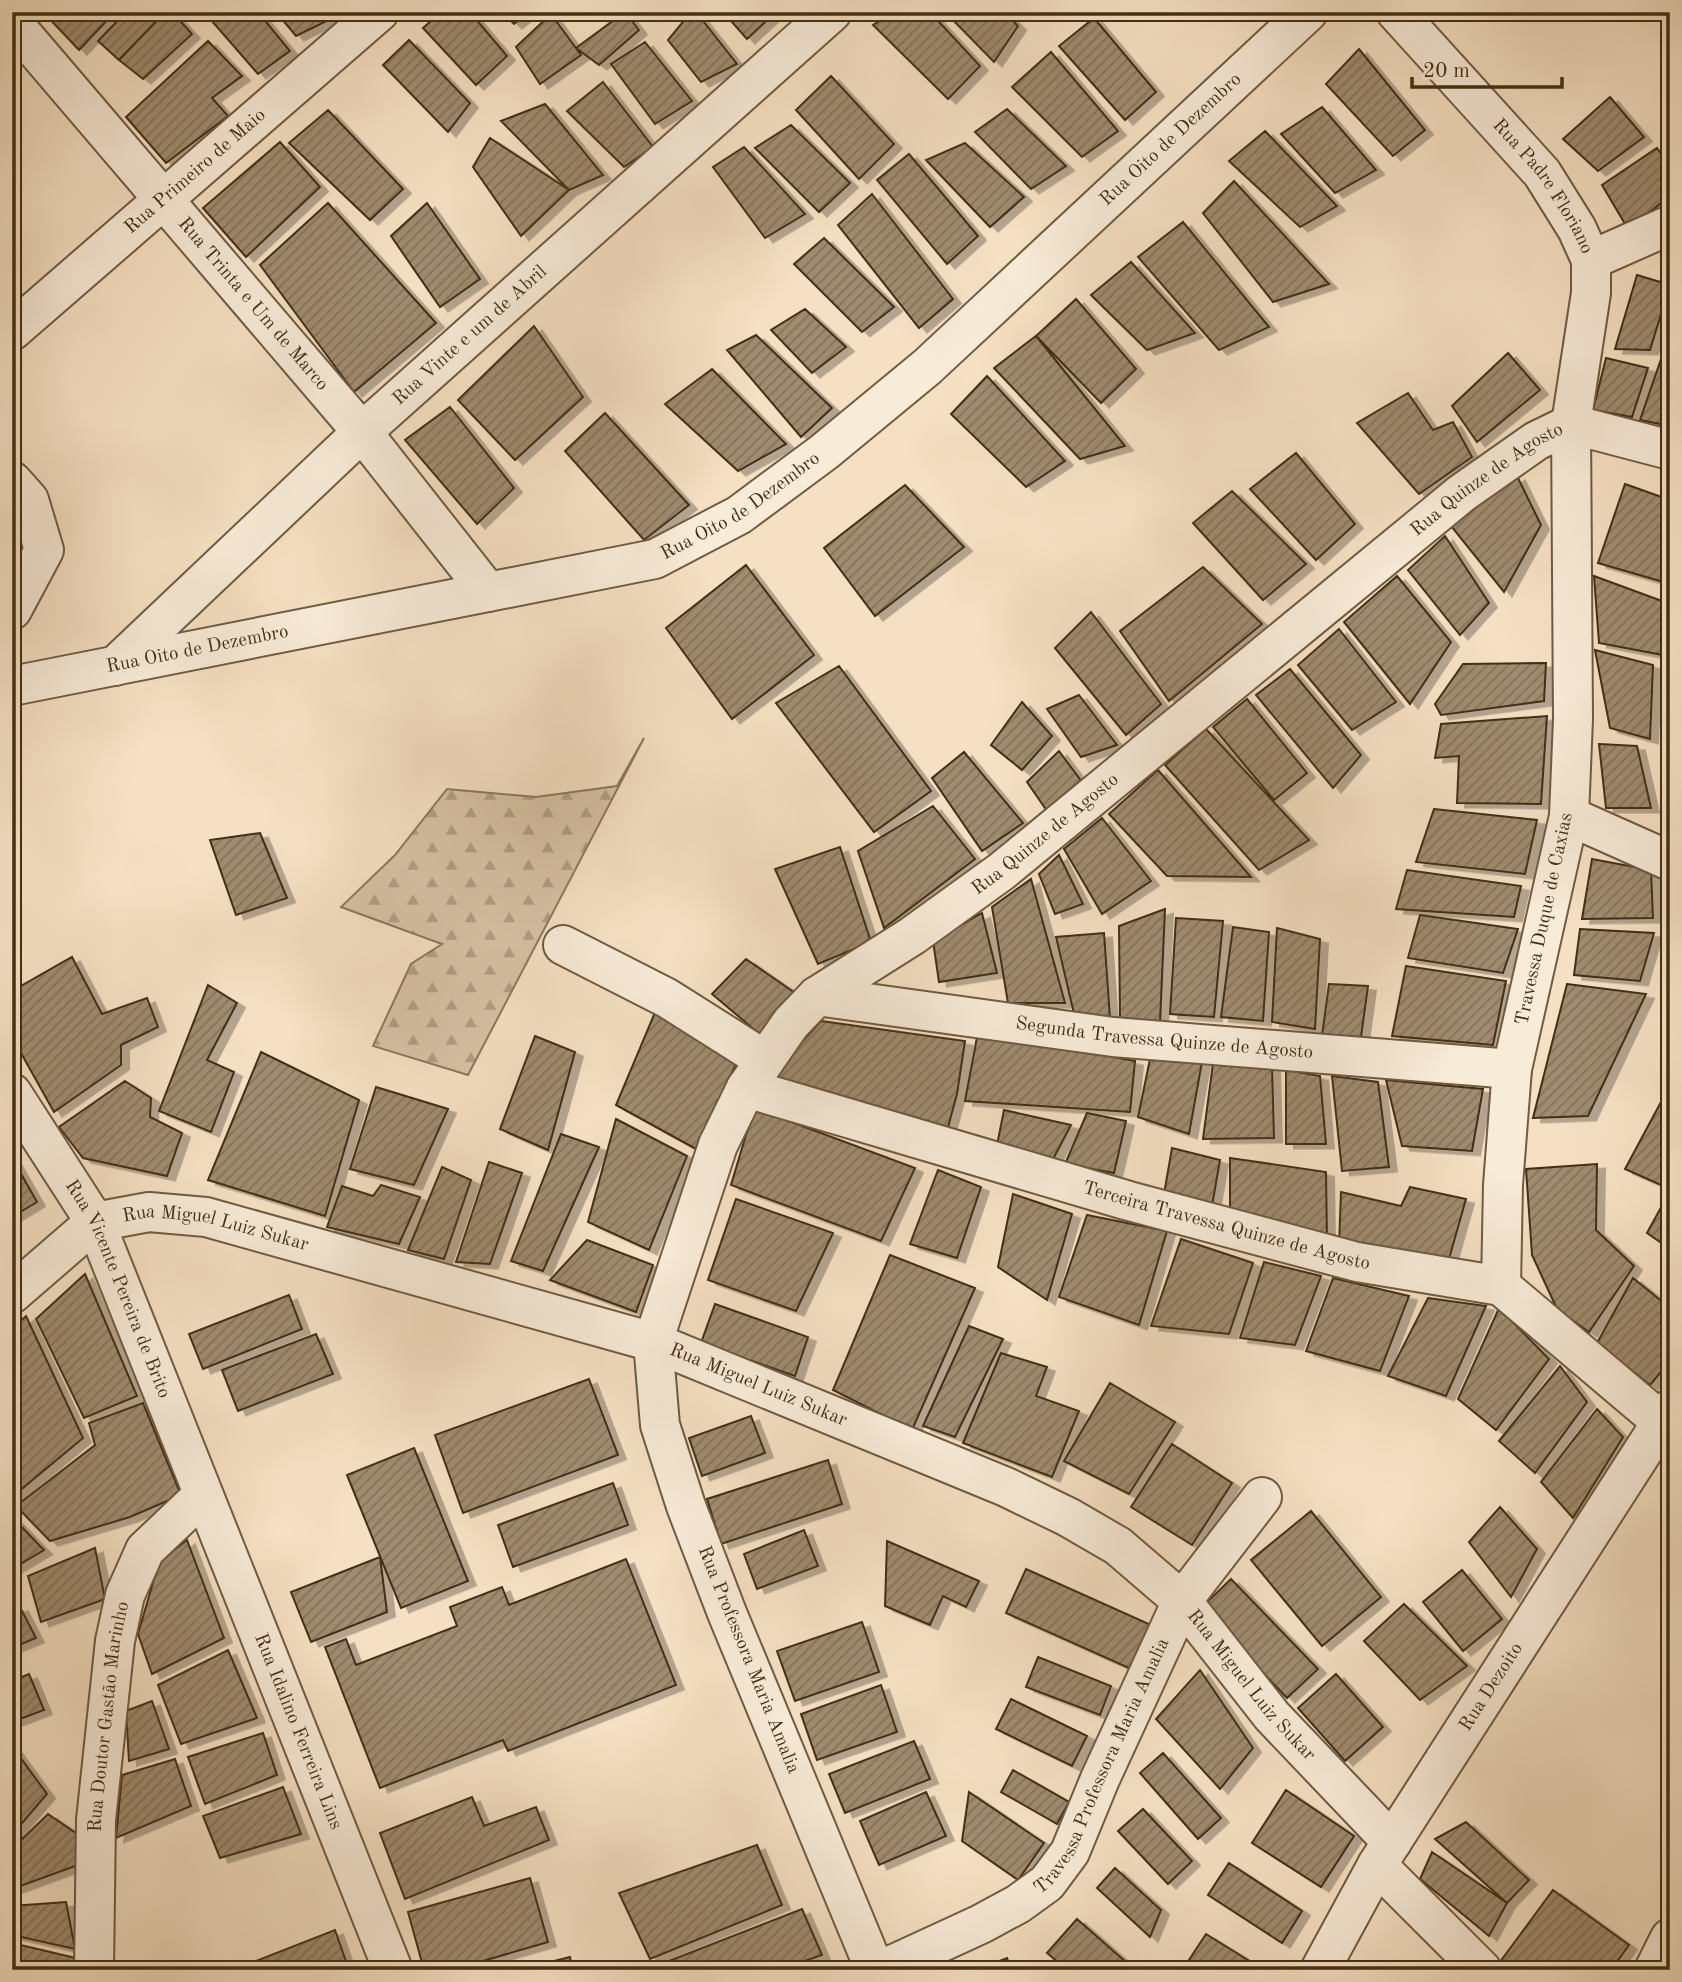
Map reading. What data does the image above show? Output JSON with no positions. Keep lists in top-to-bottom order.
{
  "streets": {
    "street": [
      "Rua Oito de Dezembro",
      "Rua Primeiro de Maio",
      "Rua Padre Floriano",
      "Rua Trinta e Um de Marco",
      "Rua Vinte e um de Abril",
      "Rua Quinze de Agosto",
      "Travessa Duque de Caxias",
      "Segunda Travessa Quinze de Agosto",
      "Terceira Travessa Quinze de Agosto",
      "Rua Miguel Luiz Sukar",
      "Rua Vicente Pereira de Brito",
      "Rua Professora Maria Amalia",
      "Rua Dezoito",
      "Rua Doutor Gastão Marinho",
      "Rua Idalino Ferreira Lins",
      "Travessa Professora Maria Amalia"
    ]
  },
  "crossings": [
    ["Rua Oito de Dezembro", "Rua Trinta e Um de Marco"],
    ["Rua Oito de Dezembro", "Rua Vinte e um de Abril"],
    ["Rua Primeiro de Maio", "Rua Trinta e Um de Marco"],
    ["Rua Padre Floriano", "Rua Quinze de Agosto"],
    ["Rua Padre Floriano", "Travessa Duque de Caxias"],
    ["Rua Trinta e Um de Marco", "Rua Vinte e um de Abril"],
    ["Rua Quinze de Agosto", "Travessa Duque de Caxias"],
    ["Rua Quinze de Agosto", "Segunda Travessa Quinze de Agosto"],
    ["Rua Quinze de Agosto", "Terceira Travessa Quinze de Agosto"],
    ["Rua Quinze de Agosto", "Rua Miguel Luiz Sukar"],
    ["Rua Quinze de Agosto", "Rua Professora Maria Amalia"],
    ["Travessa Duque de Caxias", "Segunda Travessa Quinze de Agosto"],
    ["Travessa Duque de Caxias", "Terceira Travessa Quinze de Agosto"],
    ["Rua Miguel Luiz Sukar", "Rua Vicente Pereira de Brito"],
    ["Rua Miguel Luiz Sukar", "Rua Professora Maria Amalia"],
    ["Rua Miguel Luiz Sukar", "Rua Dezoito"],
    ["Rua Miguel Luiz Sukar", "Travessa Professora Maria Amalia"],
    ["Rua Vicente Pereira de Brito", "Rua Doutor Gastão Marinho"],
    ["Rua Vicente Pereira de Brito", "Rua Idalino Ferreira Lins"],
    ["Rua Doutor Gastão Marinho", "Rua Idalino Ferreira Lins"]
  ],
  "scale_bar": "20 m"
}
